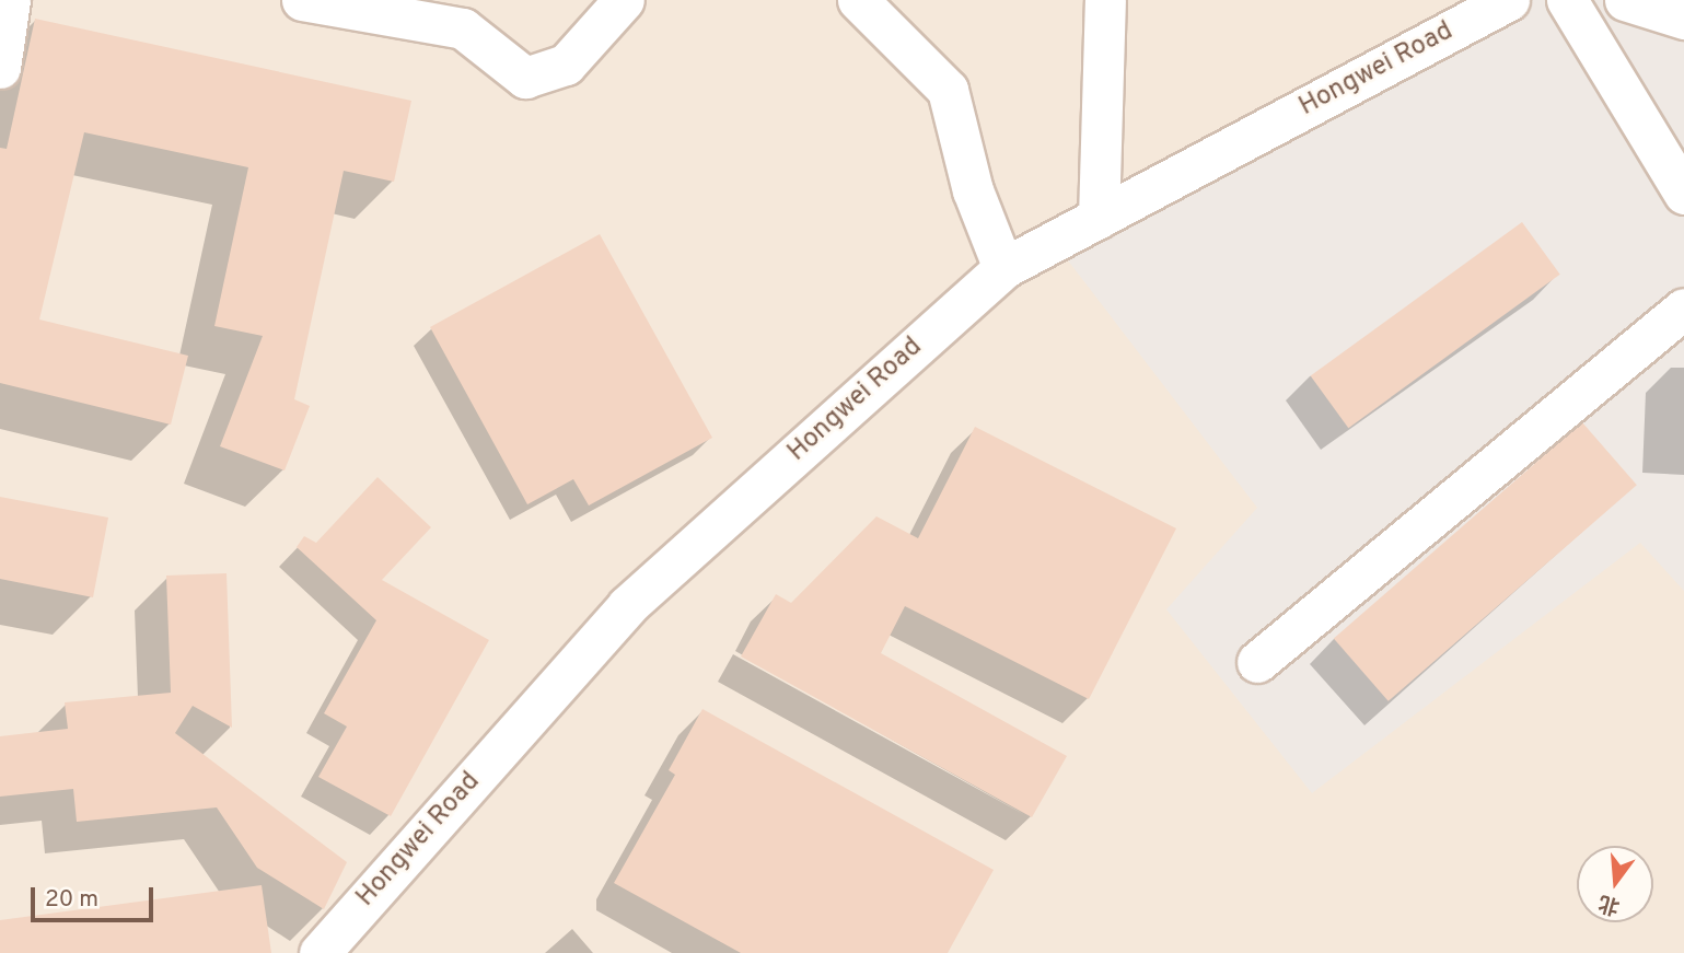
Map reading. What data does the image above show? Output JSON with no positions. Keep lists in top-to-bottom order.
{
  "streets": {
    "street": ["Hongwei Road"]
  },
  "scale_bar": "20 m",
  "north": "bottom"
}
